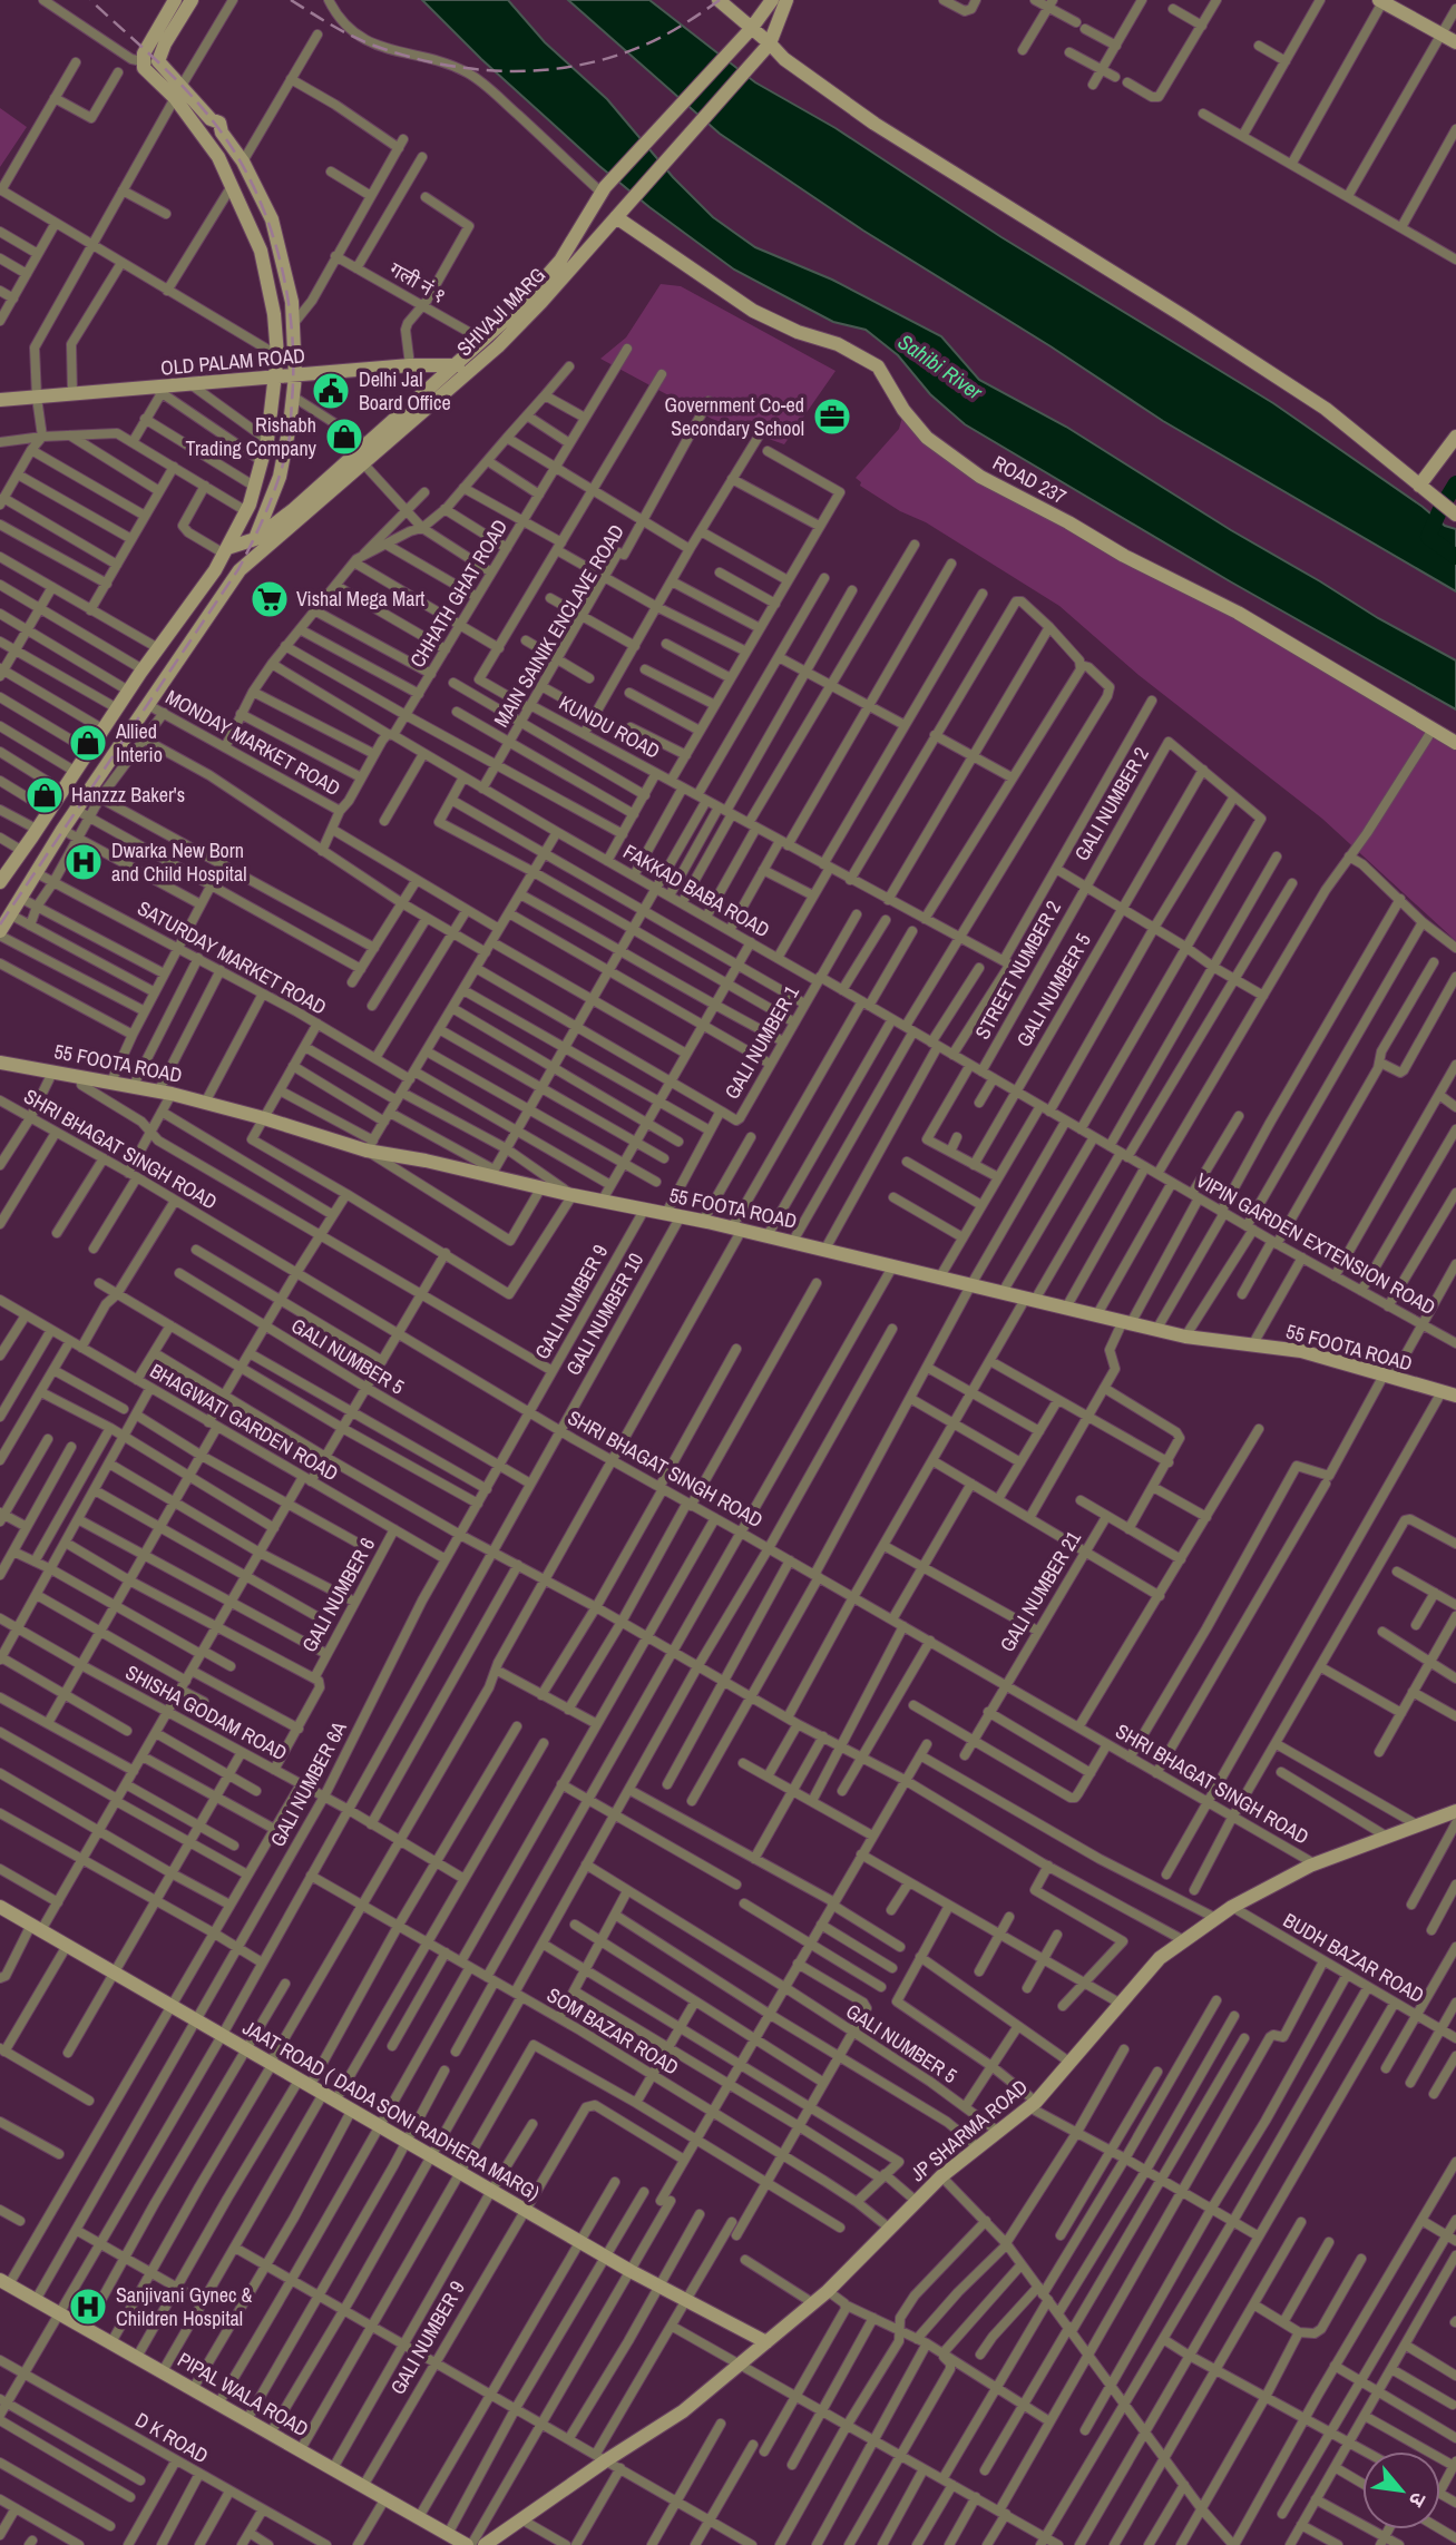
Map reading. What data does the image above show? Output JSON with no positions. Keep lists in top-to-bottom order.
{
  "streets": {
    "street": [
      "गली नं १",
      "SHIVAJI MARG",
      "OLD PALAM ROAD",
      "ROAD 237",
      "CHHATH GHAT ROAD",
      "MAIN SAINIK ENCLAVE ROAD",
      "KUNDU ROAD",
      "MONDAY MARKET ROAD",
      "GALI NUMBER 2",
      "FAKKAD BABA ROAD",
      "SATURDAY MARKET ROAD",
      "STREET NUMBER 2",
      "GALI NUMBER 5",
      "GALI NUMBER 1",
      "55 FOOTA ROAD",
      "SHRI BHAGAT SINGH ROAD",
      "VIPIN GARDEN EXTENSION ROAD",
      "GALI NUMBER 9",
      "GALI NUMBER 10",
      "BHAGWATI GARDEN ROAD",
      "GALI NUMBER 21",
      "GALI NUMBER 6",
      "SHISHA GODAM ROAD",
      "GALI NUMBER 6A",
      "BUDH BAZAR ROAD",
      "SOM BAZAR ROAD",
      "JAAT ROAD ( DADA SONI RADHERA MARG)",
      "JP SHARMA ROAD",
      "PIPAL WALA ROAD",
      "D K ROAD"
    ]
  },
  "crossings": [
    ["गली नं १", "SHIVAJI MARG"],
    ["SHIVAJI MARG", "OLD PALAM ROAD"],
    ["SHIVAJI MARG", "ROAD 237"],
    ["SHIVAJI MARG", "MONDAY MARKET ROAD"],
    ["SHIVAJI MARG", "SATURDAY MARKET ROAD"],
    ["CHHATH GHAT ROAD", "MONDAY MARKET ROAD"],
    ["CHHATH GHAT ROAD", "FAKKAD BABA ROAD"],
    ["MAIN SAINIK ENCLAVE ROAD", "KUNDU ROAD"],
    ["MAIN SAINIK ENCLAVE ROAD", "FAKKAD BABA ROAD"],
    ["GALI NUMBER 2", "STREET NUMBER 2"],
    ["GALI NUMBER 2", "GALI NUMBER 5"],
    ["FAKKAD BABA ROAD", "STREET NUMBER 2"],
    ["FAKKAD BABA ROAD", "GALI NUMBER 1"],
    ["FAKKAD BABA ROAD", "VIPIN GARDEN EXTENSION ROAD"],
    ["GALI NUMBER 5", "VIPIN GARDEN EXTENSION ROAD"],
    ["GALI NUMBER 5", "JP SHARMA ROAD"],
    ["GALI NUMBER 1", "GALI NUMBER 10"],
    ["55 FOOTA ROAD", "GALI NUMBER 9"],
    ["55 FOOTA ROAD", "GALI NUMBER 10"],
    ["SHRI BHAGAT SINGH ROAD", "GALI NUMBER 9"],
    ["SHRI BHAGAT SINGH ROAD", "GALI NUMBER 10"],
    ["SHRI BHAGAT SINGH ROAD", "GALI NUMBER 21"],
    ["SHRI BHAGAT SINGH ROAD", "JP SHARMA ROAD"],
    ["GALI NUMBER 9", "JAAT ROAD ( DADA SONI RADHERA MARG)"],
    ["GALI NUMBER 9", "PIPAL WALA ROAD"],
    ["BHAGWATI GARDEN ROAD", "GALI NUMBER 6"],
    ["BHAGWATI GARDEN ROAD", "GALI NUMBER 6A"],
    ["SHISHA GODAM ROAD", "GALI NUMBER 6A"],
    ["GALI NUMBER 6A", "JAAT ROAD ( DADA SONI RADHERA MARG)"],
    ["GALI NUMBER 6A", "PIPAL WALA ROAD"],
    ["BUDH BAZAR ROAD", "JP SHARMA ROAD"],
    ["SOM BAZAR ROAD", "JP SHARMA ROAD"],
    ["JAAT ROAD ( DADA SONI RADHERA MARG)", "JP SHARMA ROAD"]
  ],
  "water": ["Sahibi River"],
  "places": {
    "public building": ["Delhi Jal Board Office"],
    "office": ["Government Co-ed Secondary School"],
    "shop": ["Rishabh Trading Company", "Allied Interio", "Hanzzz Baker's"],
    "supermarket": ["Vishal Mega Mart"],
    "hospital": ["Dwarka New Born and Child Hospital", "Sanjivani Gynec & Children Hospital"]
  },
  "north": "bottom right"
}
